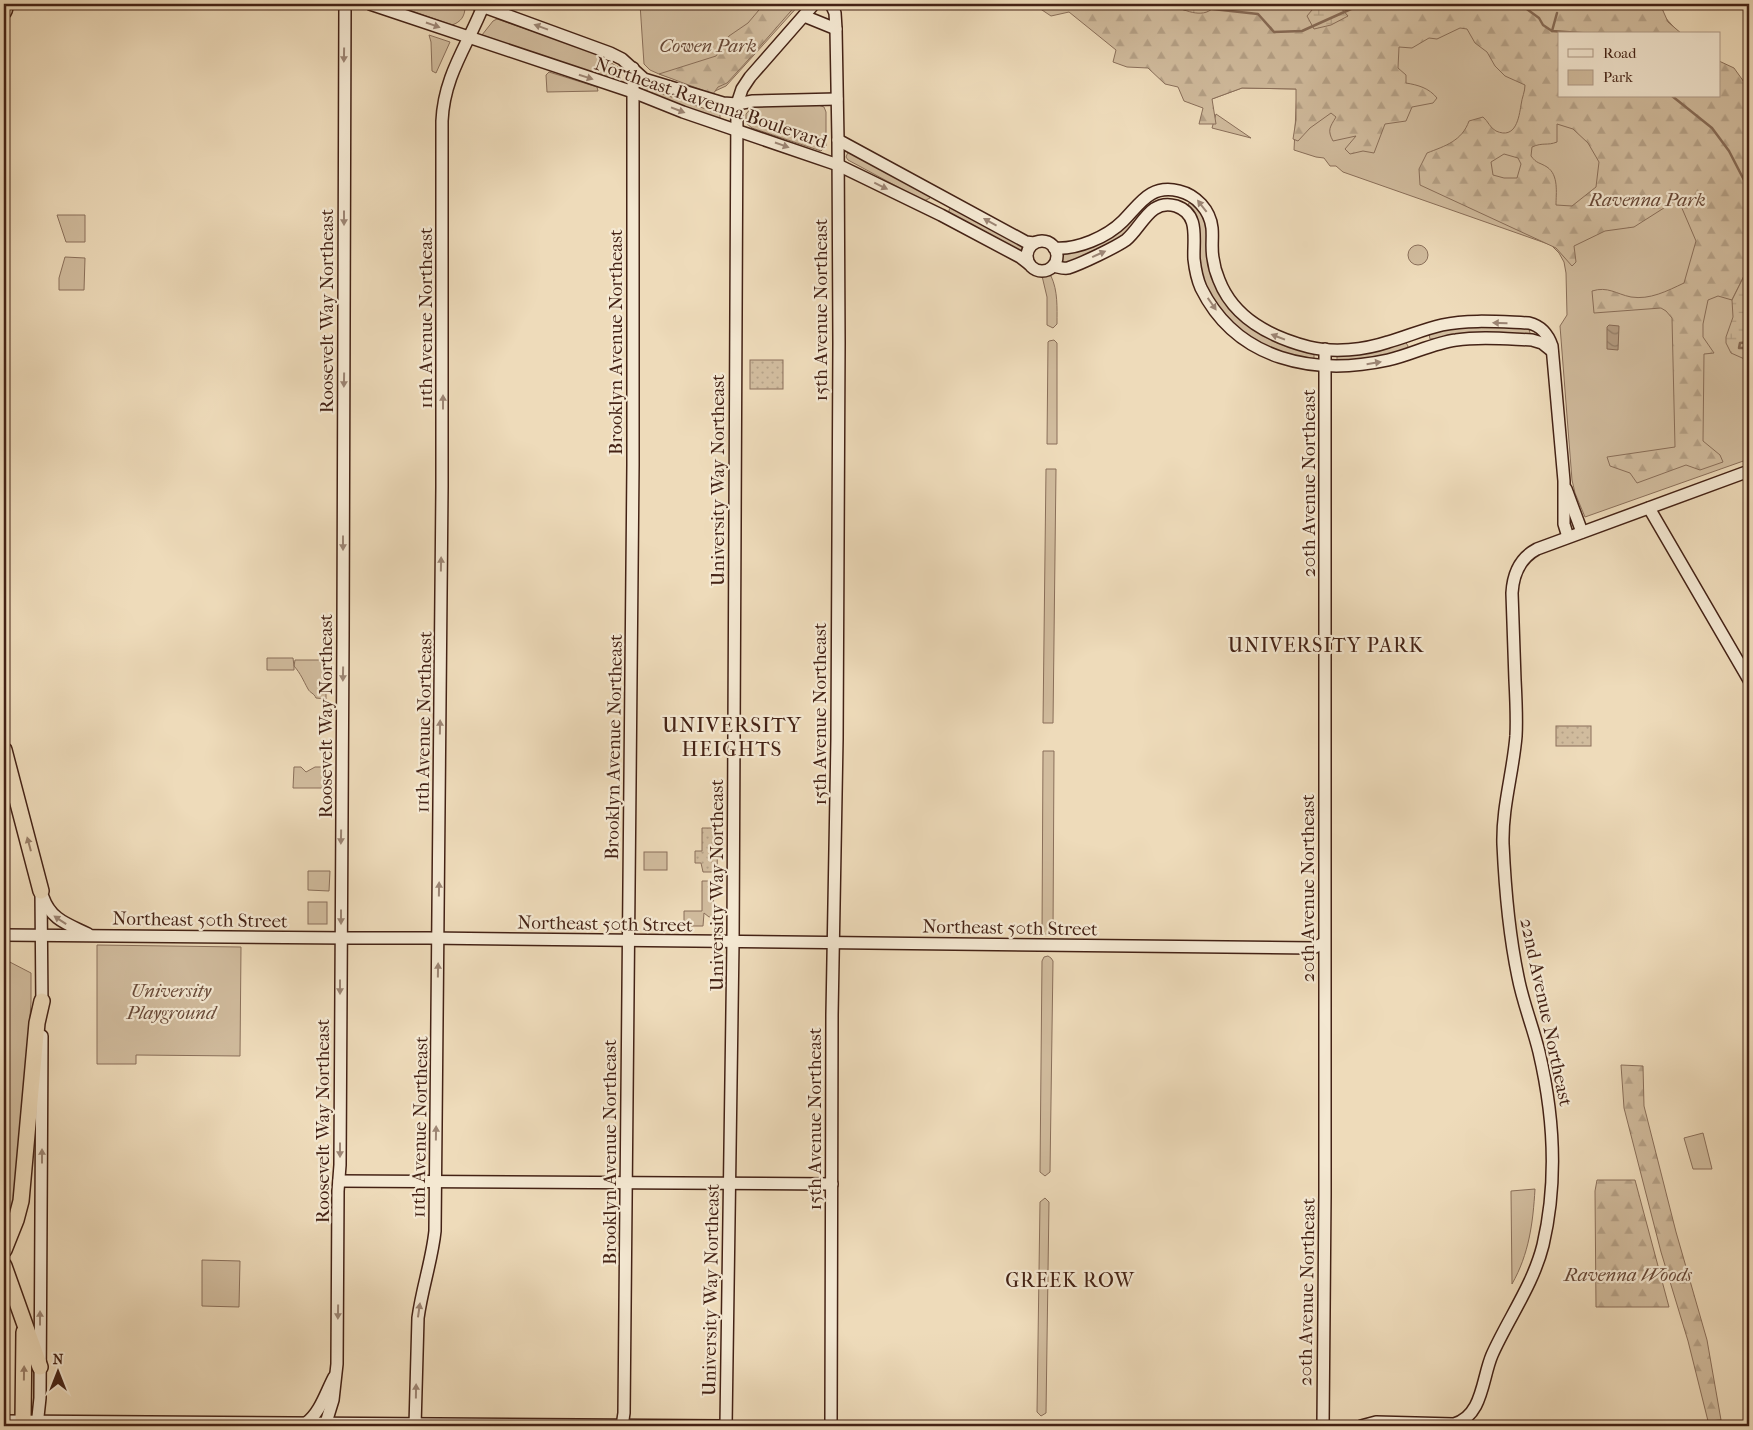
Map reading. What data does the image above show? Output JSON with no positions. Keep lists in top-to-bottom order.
{
  "streets": {
    "main road": [
      "Northeast Ravenna Boulevard",
      "15th Avenue Northeast",
      "Roosevelt Way Northeast",
      "11th Avenue Northeast",
      "Brooklyn Avenue Northeast",
      "University Way Northeast",
      "20th Avenue Northeast",
      "Northeast 50th Street",
      "22nd Avenue Northeast"
    ]
  },
  "crossings": [
    ["Northeast Ravenna Boulevard", "15th Avenue Northeast"],
    ["Northeast Ravenna Boulevard", "11th Avenue Northeast"],
    ["Northeast Ravenna Boulevard", "Brooklyn Avenue Northeast"],
    ["Northeast Ravenna Boulevard", "University Way Northeast"],
    ["15th Avenue Northeast", "Northeast 50th Street"],
    ["Roosevelt Way Northeast", "Northeast 50th Street"],
    ["11th Avenue Northeast", "Northeast 50th Street"],
    ["Brooklyn Avenue Northeast", "Northeast 50th Street"],
    ["University Way Northeast", "Northeast 50th Street"],
    ["20th Avenue Northeast", "Northeast 50th Street"]
  ],
  "one_way": ["Roosevelt Way Northeast", "11th Avenue Northeast"],
  "districts": ["UNIVERSITY PARK", "UNIVERSITY HEIGHTS", "GREEK ROW"],
  "parks": [
    "Cowen Park",
    "Ravenna Park",
    "University Playground",
    "Ravenna Woods"
  ],
  "legend": ["Road", "Park"],
  "north": "top"
}
